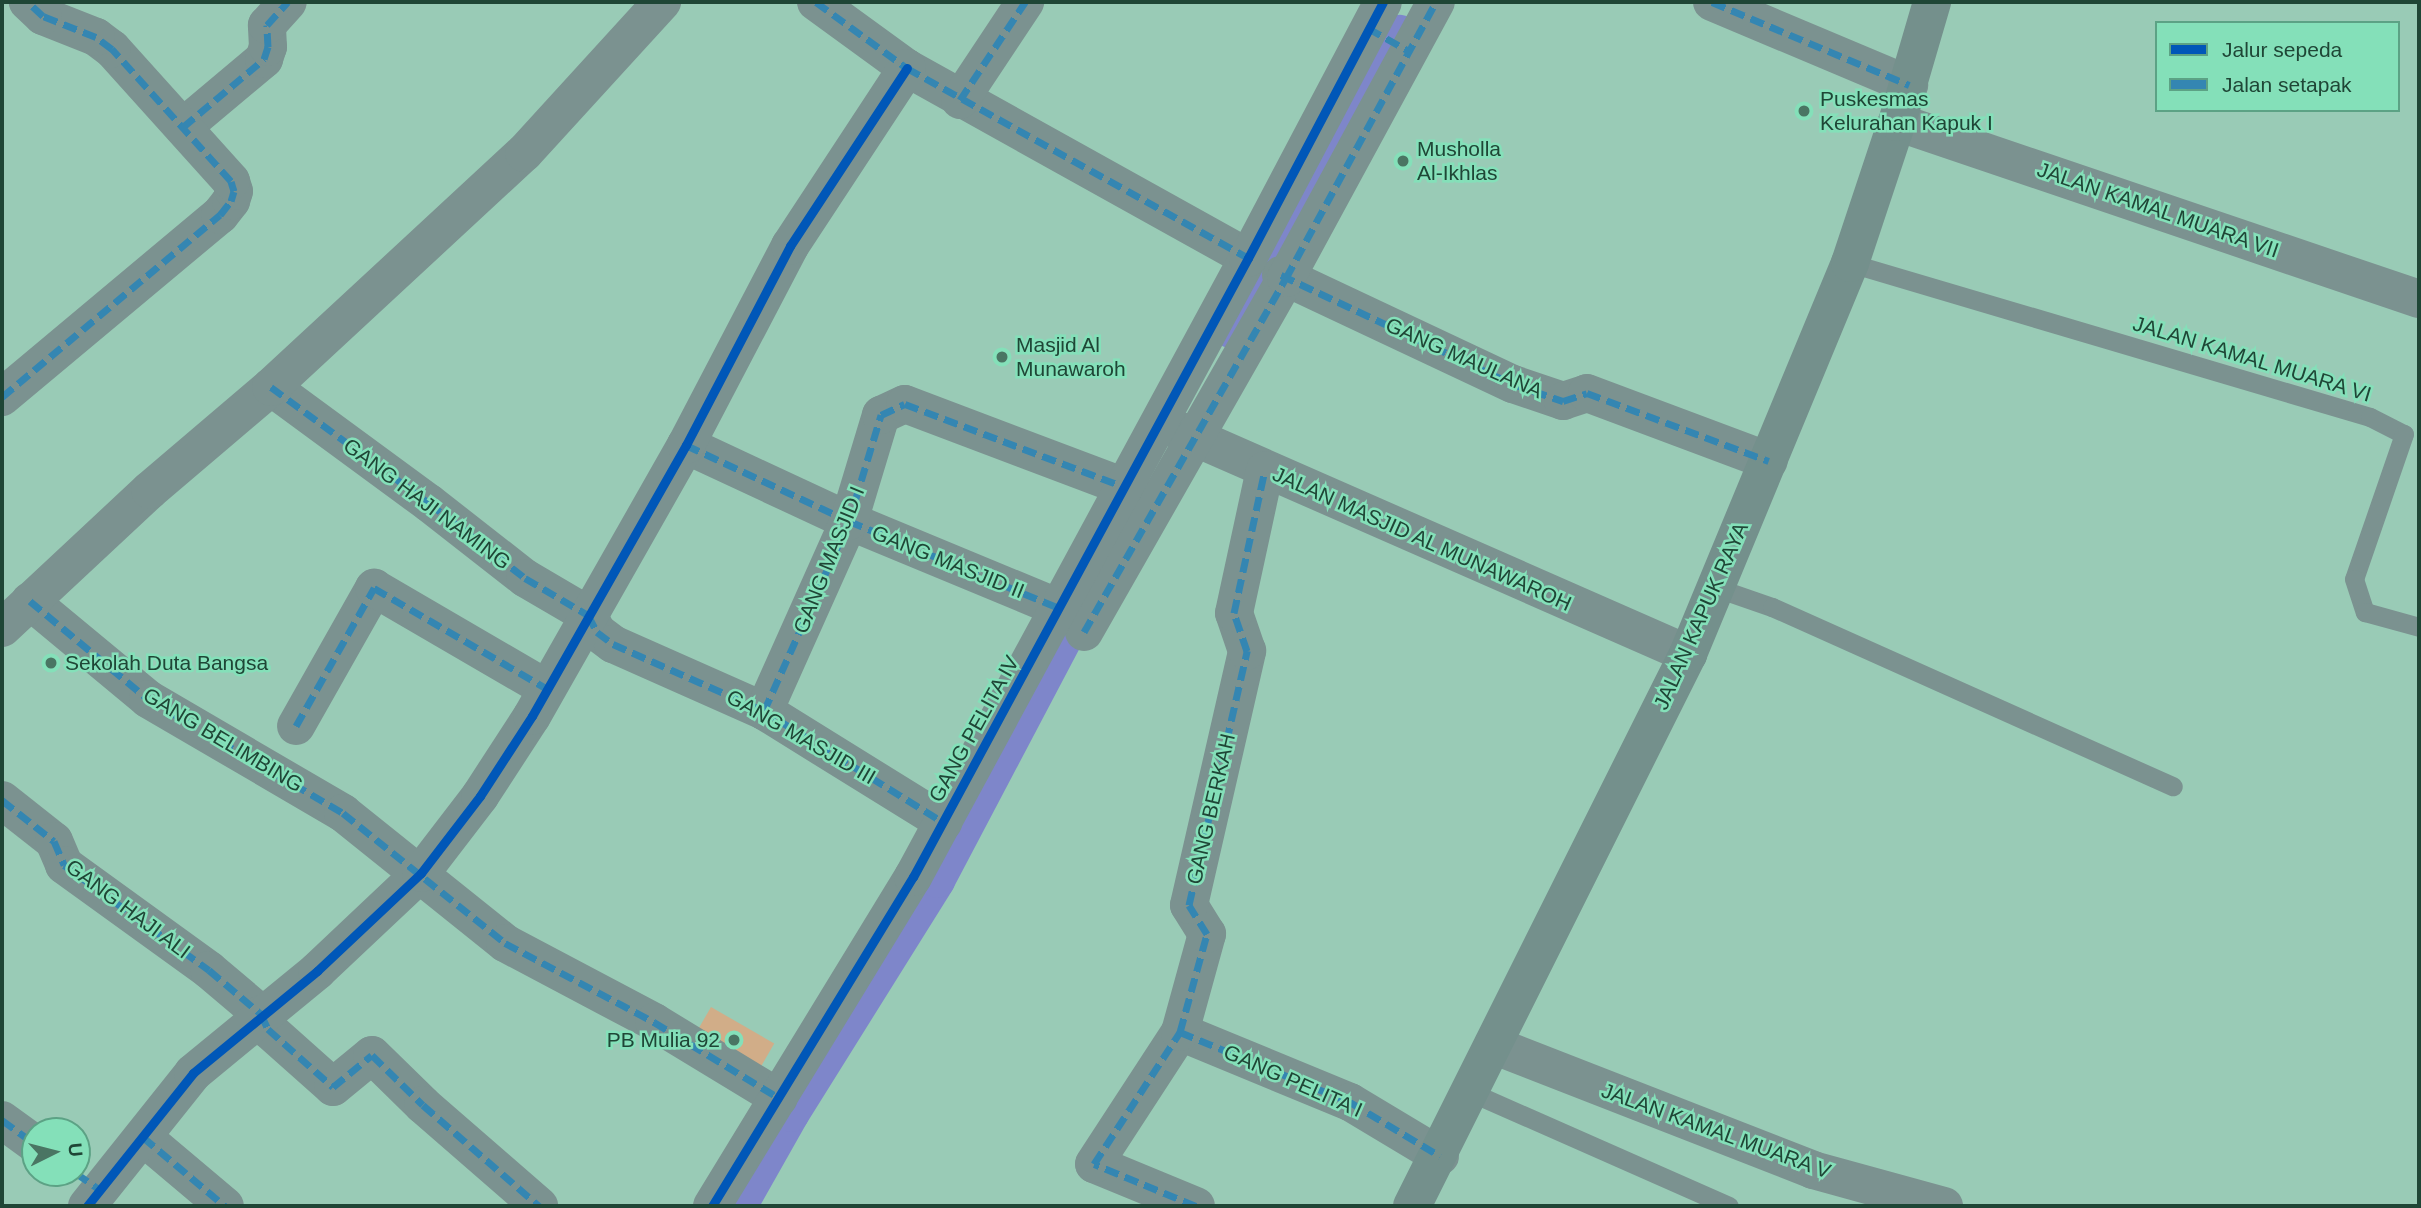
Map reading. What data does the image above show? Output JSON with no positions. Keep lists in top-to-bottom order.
{
  "streets": {
    "main road": ["JALAN KAPUK RAYA"],
    "street": [
      "JALAN KAMAL MUARA VII",
      "GANG MAULANA",
      "GANG HAJI NAMING",
      "JALAN MASJID AL MUNAWAROH",
      "GANG MASJID I",
      "GANG MASJID II",
      "GANG PELITA IV",
      "GANG MASJID III",
      "GANG BELIMBING",
      "GANG BERKAH",
      "GANG HAJI ALI",
      "GANG PELITA I",
      "JALAN KAMAL MUARA V"
    ],
    "lane": ["JALAN KAMAL MUARA VI"]
  },
  "crossings": [
    ["JALAN KAMAL MUARA VII", "JALAN KAPUK RAYA"],
    ["GANG MAULANA", "JALAN KAPUK RAYA"],
    ["JALAN KAMAL MUARA VI", "JALAN KAPUK RAYA"],
    ["GANG HAJI NAMING", "GANG MASJID III"],
    ["JALAN MASJID AL MUNAWAROH", "JALAN KAPUK RAYA"],
    ["JALAN MASJID AL MUNAWAROH", "GANG PELITA IV"],
    ["JALAN MASJID AL MUNAWAROH", "GANG BERKAH"],
    ["GANG MASJID I", "GANG MASJID II"],
    ["GANG MASJID I", "GANG PELITA IV"],
    ["GANG MASJID I", "GANG MASJID III"],
    ["GANG MASJID II", "GANG PELITA IV"],
    ["JALAN KAPUK RAYA", "GANG PELITA I"],
    ["JALAN KAPUK RAYA", "JALAN KAMAL MUARA V"],
    ["GANG PELITA IV", "GANG MASJID III"],
    ["GANG PELITA IV", "GANG BELIMBING"],
    ["GANG BERKAH", "GANG PELITA I"]
  ],
  "places": [
    "Puskesmas Kelurahan Kapuk I",
    "Musholla Al-Ikhlas",
    "Masjid Al Munawaroh",
    "Sekolah Duta Bangsa",
    "PB Mulia 92"
  ],
  "legend": ["Jalur sepeda", "Jalan setapak"],
  "north": "right"
}
